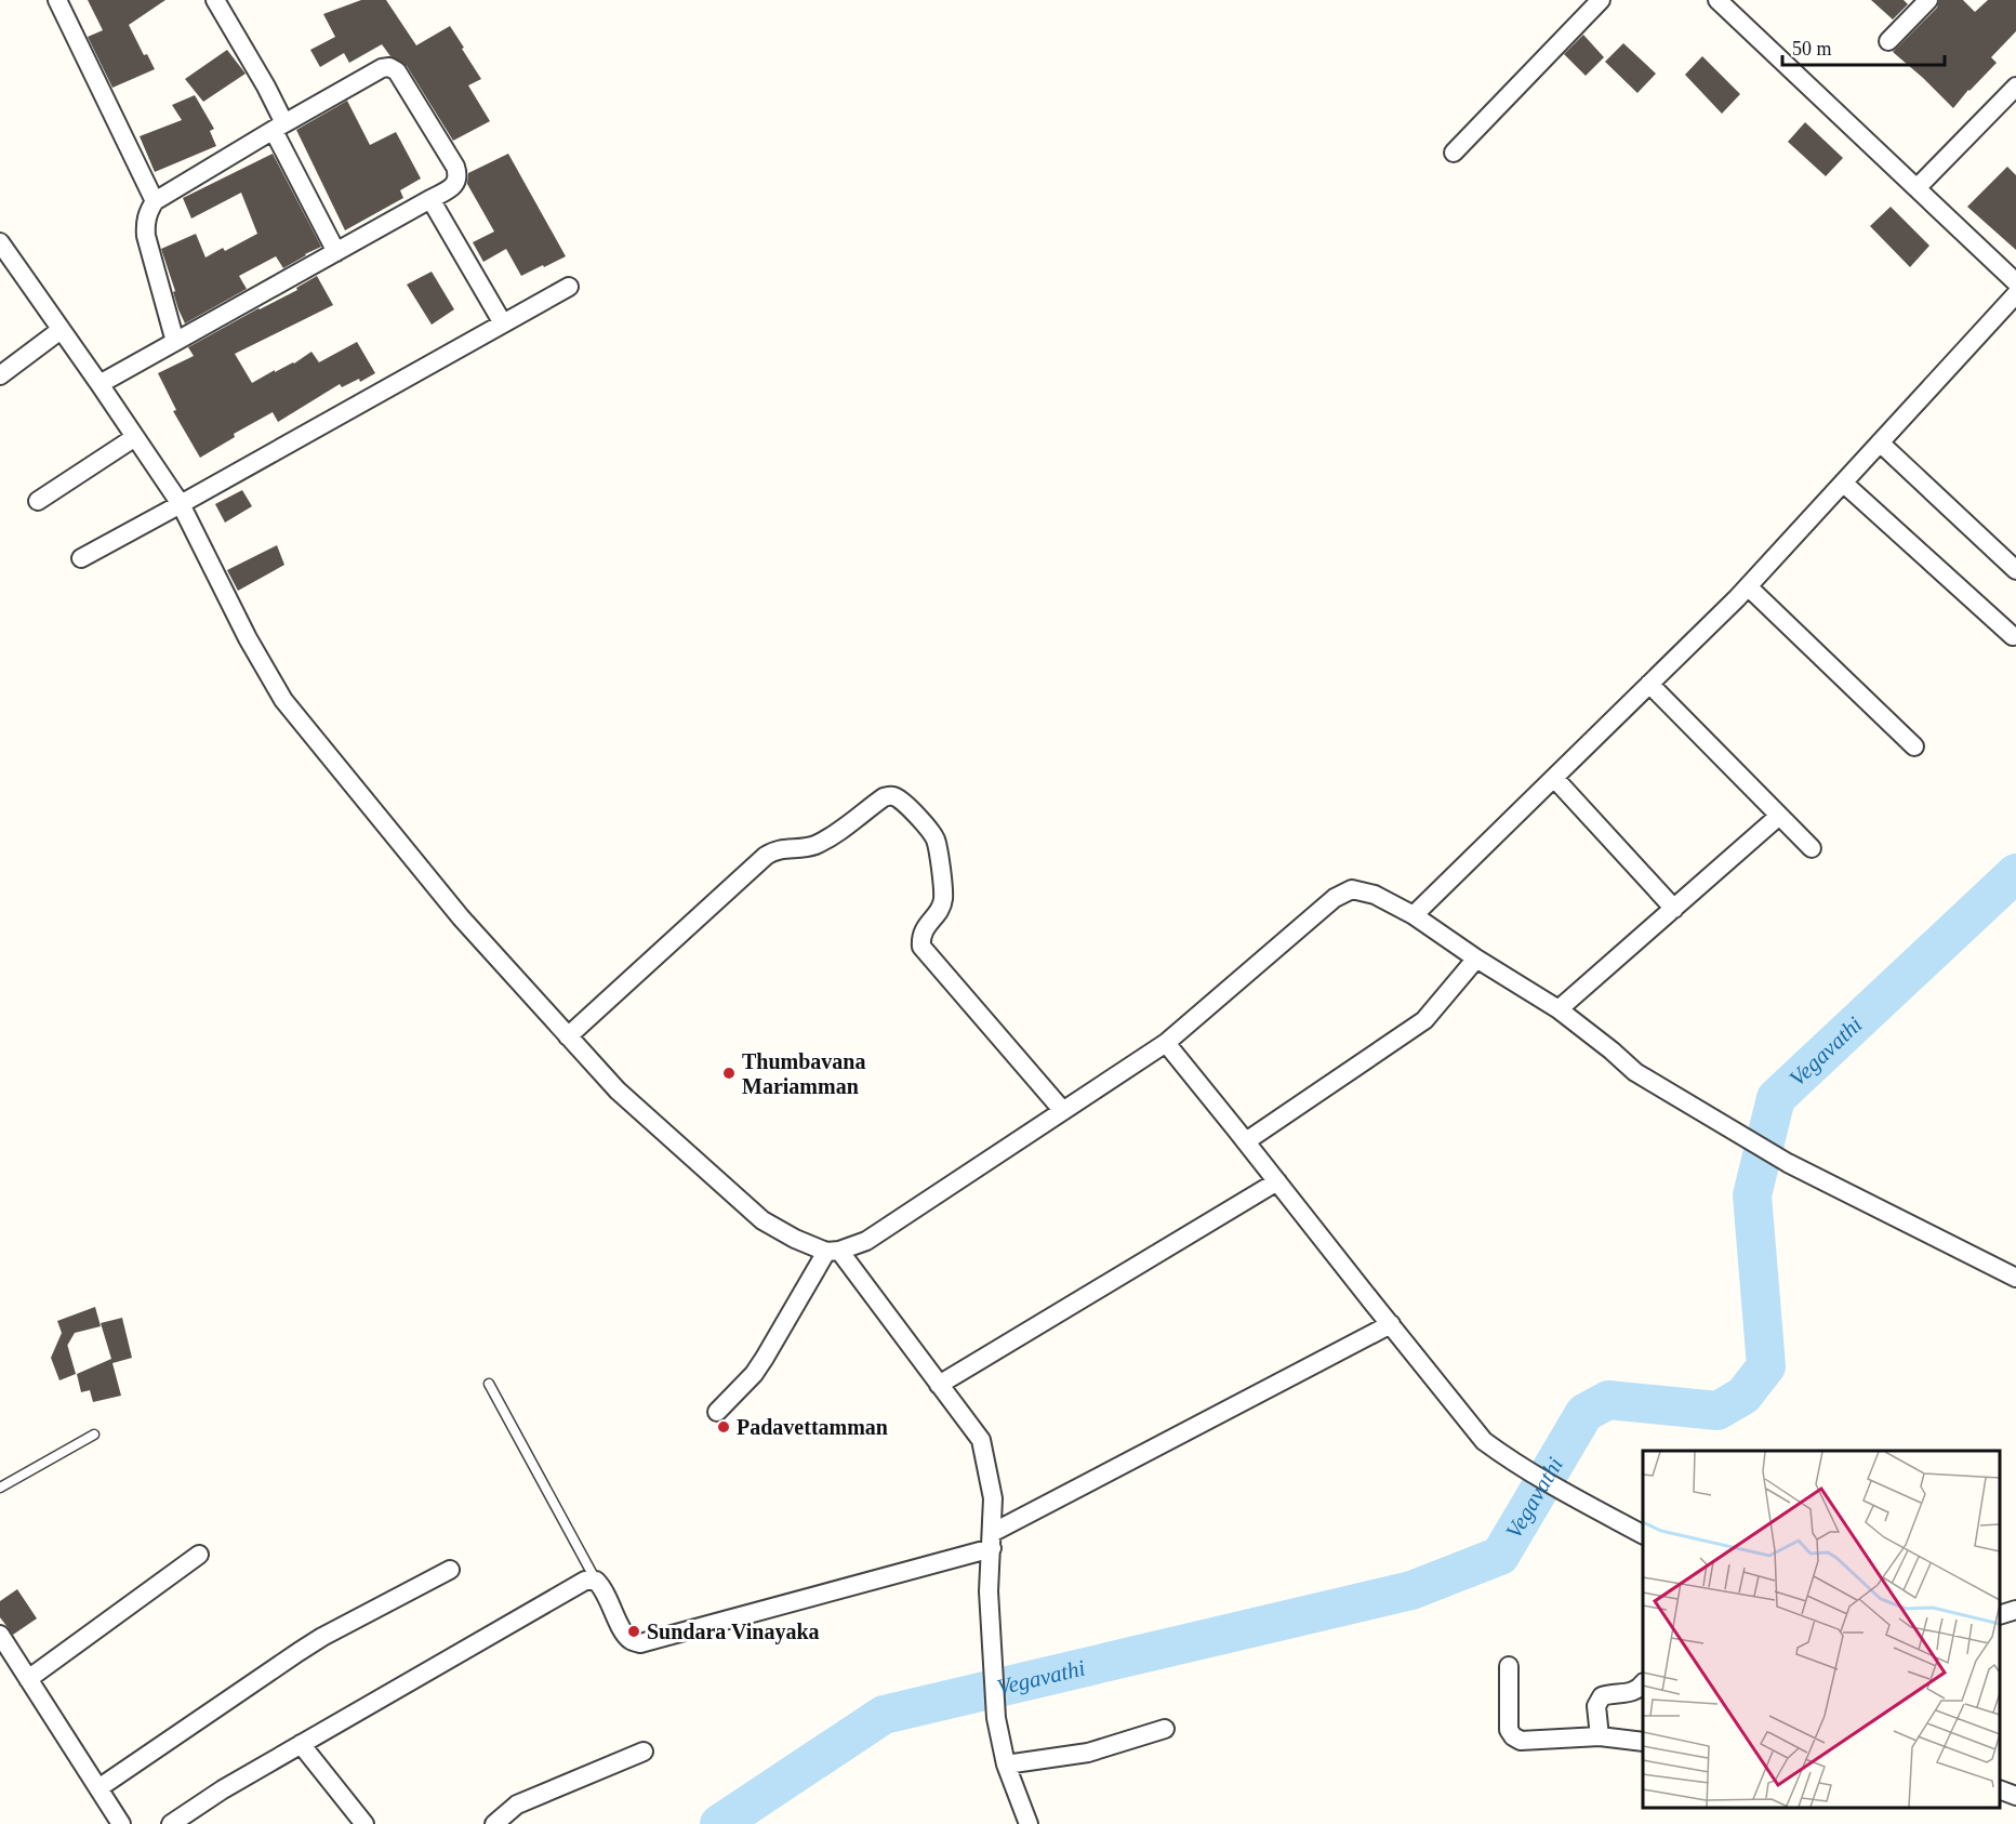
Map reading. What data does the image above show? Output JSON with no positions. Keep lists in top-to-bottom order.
{
  "water": ["Vegavathi"],
  "places": ["Thumbavana Mariamman", "Padavettamman", "Sundara Vinayaka"],
  "scale_bar": "50 m"
}
